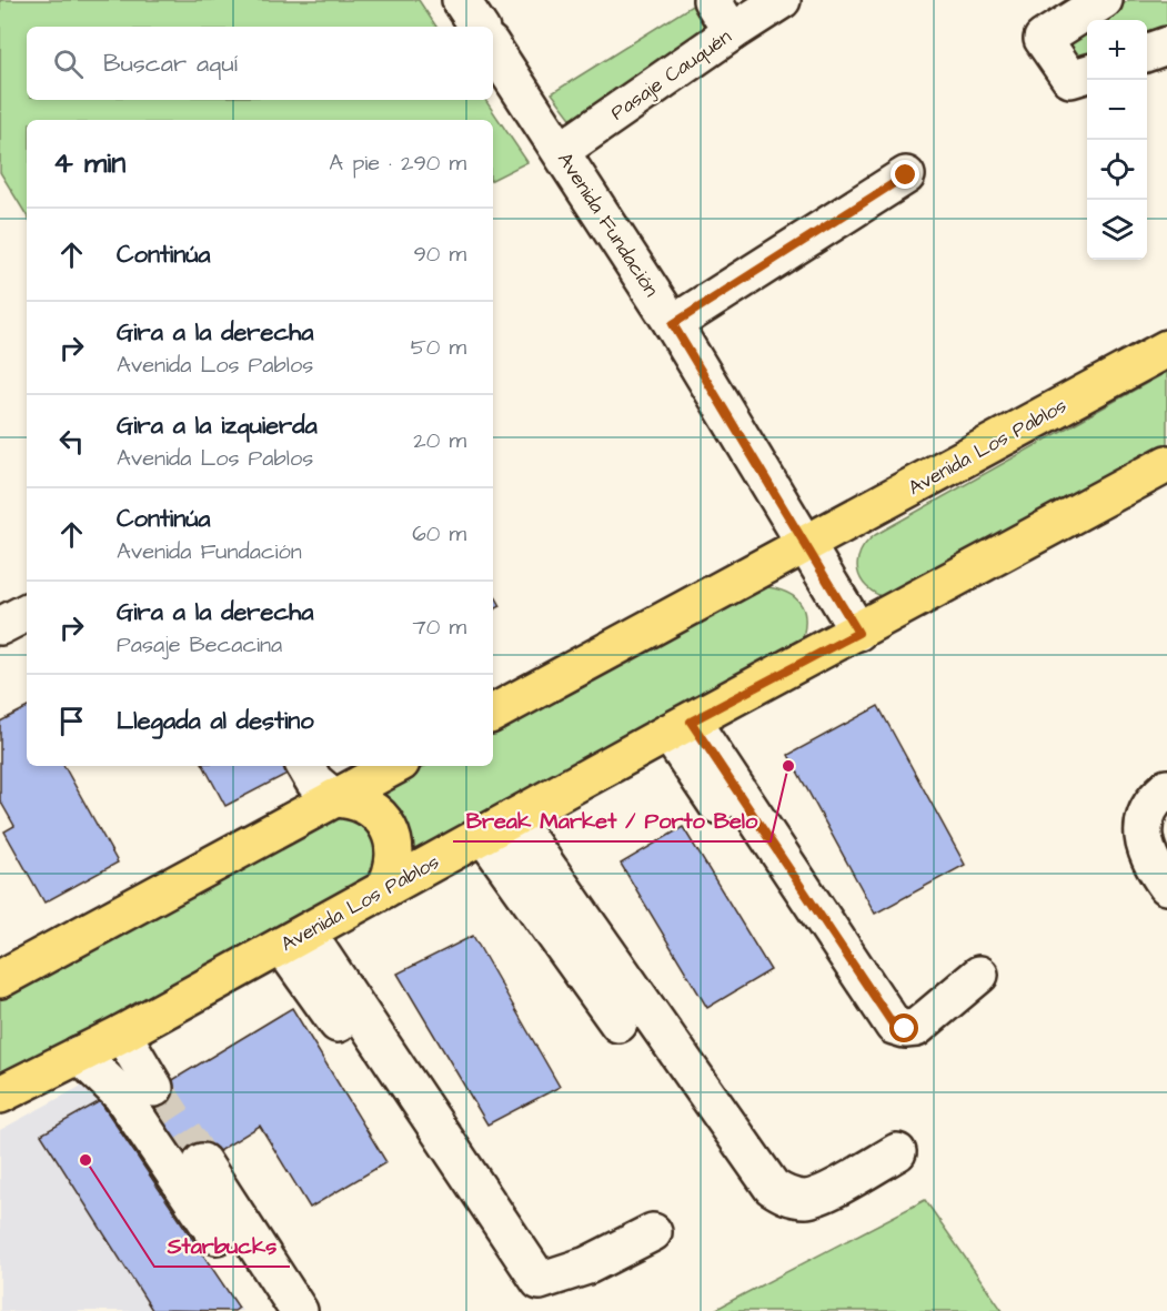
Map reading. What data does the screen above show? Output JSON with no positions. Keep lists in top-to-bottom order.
{
  "streets": {
    "main road": ["Avenida Los Pablos"],
    "street": ["Pasaje Cauquén", "Avenida Fundación"]
  },
  "crossings": [
    ["Pasaje Cauquén", "Avenida Fundación"],
    ["Avenida Fundación", "Avenida Los Pablos"]
  ],
  "places": ["Break Market / Porto Belo", "Starbucks"],
  "page": {
    "map_buttons": ["+", "−"],
    "search": "Buscar aquí",
    "heading": ["4 min", "A pie · 290 m"],
    "list": [
      ["Continúa", "90 m"],
      ["Gira a la derecha", "Avenida Los Pablos", "50 m"],
      ["Gira a la izquierda", "Avenida Los Pablos", "20 m"],
      ["Continúa", "Avenida Fundación", "60 m"],
      ["Gira a la derecha", "Pasaje Becacina", "70 m"],
      "Llegada al destino"
    ]
  }
}
